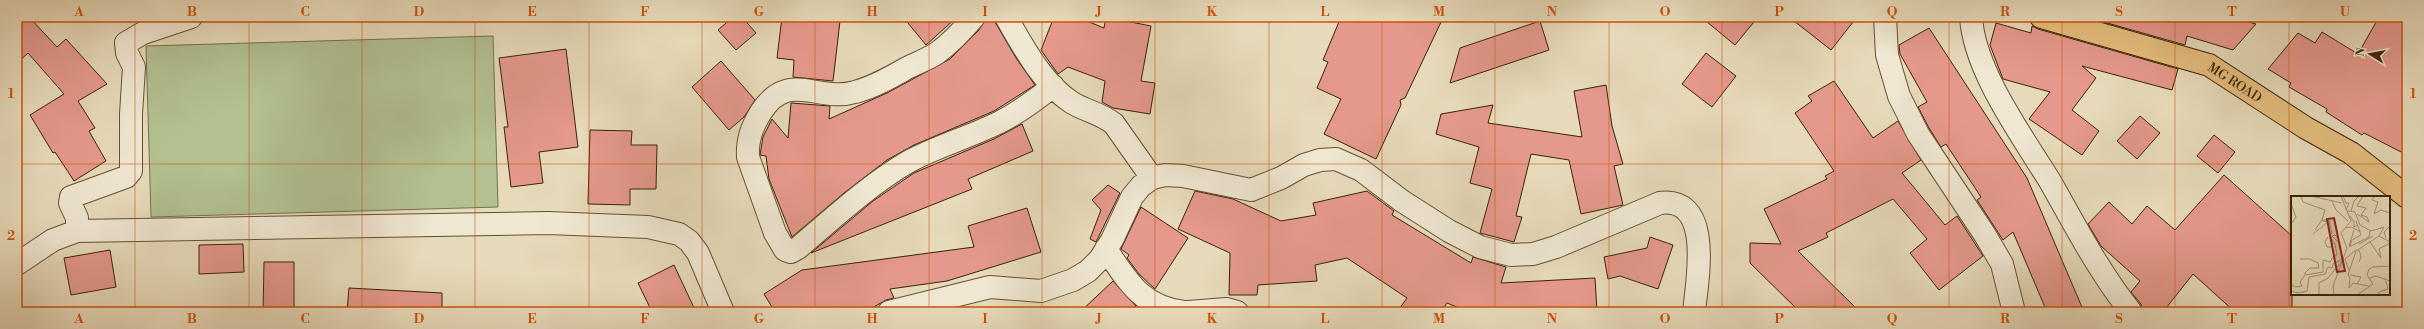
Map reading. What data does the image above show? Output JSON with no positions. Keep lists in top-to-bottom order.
{
  "streets": {
    "main road": ["MG ROAD"]
  },
  "north": "left",
  "grid": {
    "columns": [
      "A",
      "B",
      "C",
      "D",
      "E",
      "F",
      "G",
      "H",
      "I",
      "J",
      "K",
      "L",
      "M",
      "N",
      "O",
      "P",
      "Q",
      "R",
      "S",
      "T",
      "U"
    ],
    "rows": ["1", "2"]
  }
}
